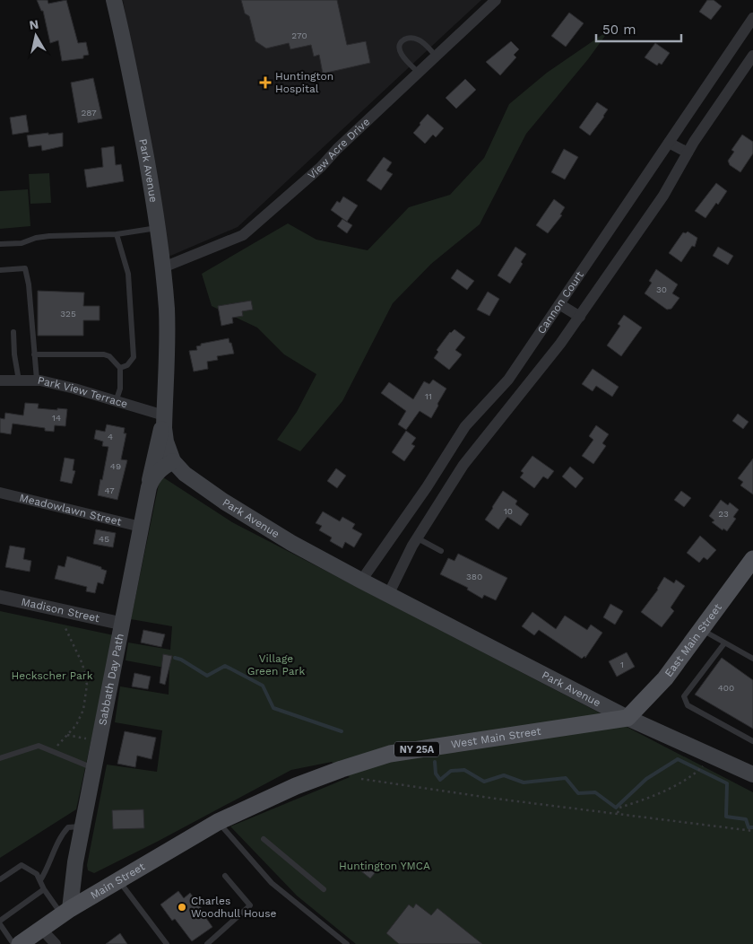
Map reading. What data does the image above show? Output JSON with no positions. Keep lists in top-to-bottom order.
{
  "streets": {
    "main road": [
      "Park Avenue",
      "East Main Street",
      "Sabbath Day Path",
      "West Main Street",
      "NY 25A",
      "Main Street"
    ],
    "street": [
      "View Acre Drive",
      "Cannon Court",
      "Park View Terrace",
      "Meadowlawn Street",
      "Madison Street"
    ]
  },
  "crossings": [
    ["View Acre Drive", "Park Avenue"],
    ["Park Avenue", "Cannon Court"],
    ["Park Avenue", "Park View Terrace"],
    ["Park Avenue", "East Main Street"],
    ["Park Avenue", "Sabbath Day Path"],
    ["Park Avenue", "West Main Street"],
    ["Meadowlawn Street", "Sabbath Day Path"],
    ["Madison Street", "Sabbath Day Path"],
    ["East Main Street", "West Main Street"],
    ["Sabbath Day Path", "Main Street"],
    ["West Main Street", "Main Street"]
  ],
  "parks": ["Village Green Park", "Heckscher Park", "Huntington YMCA"],
  "places": {
    "health": ["Huntington Hospital"],
    "other": ["Charles Woodhull House"]
  },
  "house_numbers": [
    "270",
    "287",
    "30",
    "325",
    "11",
    "14",
    "4",
    "49",
    "47",
    "10",
    "23",
    "45",
    "380",
    "1",
    "400"
  ],
  "scale_bar": "50 m",
  "north": "top"
}
